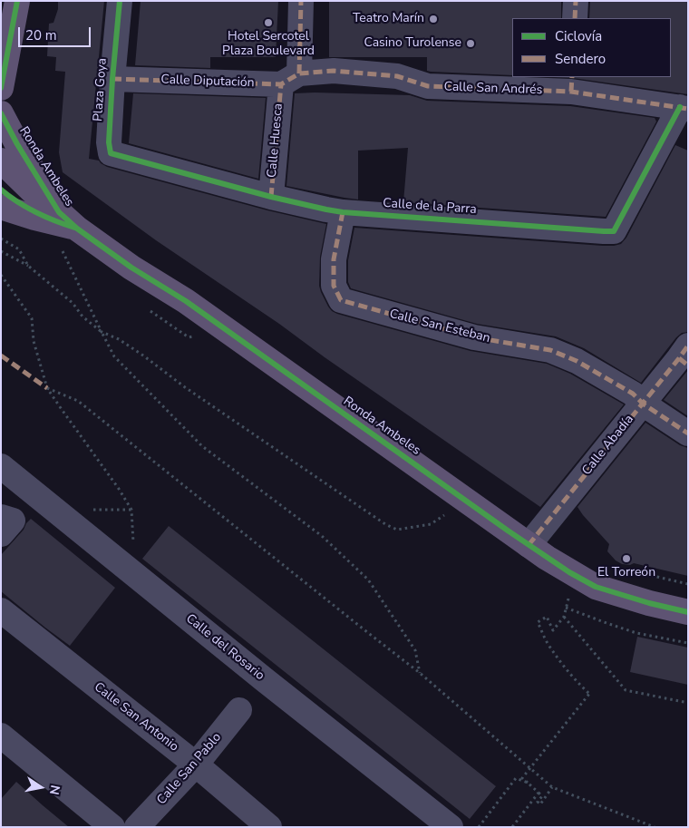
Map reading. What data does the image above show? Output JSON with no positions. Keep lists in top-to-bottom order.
{
  "streets": {
    "main road": ["Ronda Ambeles"],
    "street": [
      "Calle Diputación",
      "Calle San Andrés",
      "Plaza Goya",
      "Calle Huesca",
      "Calle de la Parra",
      "Calle San Esteban",
      "Calle Abadía",
      "Calle del Rosario",
      "Calle San Antonio",
      "Calle San Pablo"
    ]
  },
  "crossings": [
    ["Calle Diputación", "Calle San Andrés"],
    ["Calle Diputación", "Plaza Goya"],
    ["Calle Diputación", "Calle Huesca"],
    ["Calle San Andrés", "Calle Huesca"],
    ["Calle San Andrés", "Calle de la Parra"],
    ["Plaza Goya", "Calle de la Parra"],
    ["Calle Huesca", "Calle de la Parra"],
    ["Ronda Ambeles", "Calle Abadía"],
    ["Calle de la Parra", "Calle San Esteban"],
    ["Calle San Esteban", "Calle Abadía"],
    ["Calle San Antonio", "Calle San Pablo"]
  ],
  "places": [
    "Teatro Marín",
    "Hotel Sercotel Plaza Boulevard",
    "Casino Turolense",
    "El Torreón"
  ],
  "legend": ["Ciclovía", "Sendero"],
  "scale_bar": "20 m",
  "north": "right"
}
